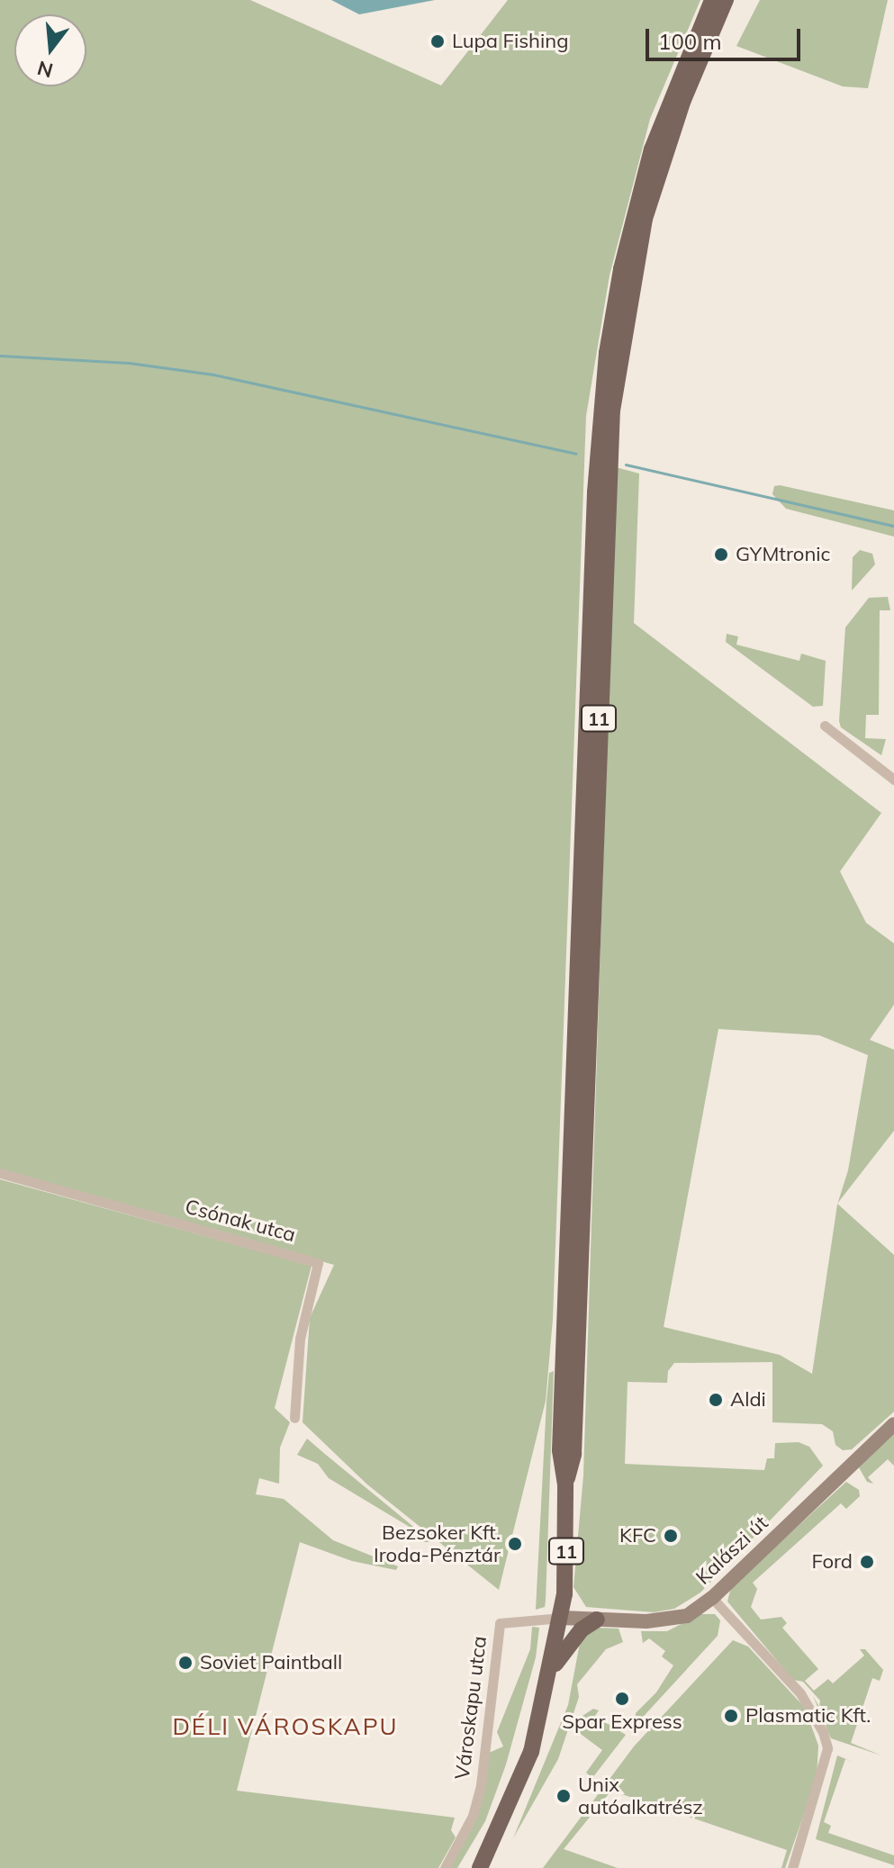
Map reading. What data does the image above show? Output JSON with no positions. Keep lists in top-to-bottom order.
{
  "streets": {
    "main road": ["11", "Kalászi út"],
    "street": ["Csónak utca", "Városkapu utca"]
  },
  "crossings": [
    ["11", "Kalászi út"],
    ["11", "Városkapu utca"],
    ["Kalászi út", "Városkapu utca"]
  ],
  "districts": ["DÉLI VÁROSKAPU"],
  "places": [
    "Lupa Fishing",
    "GYMtronic",
    "Aldi",
    "KFC",
    "Bezsoker Kft. Iroda-Pénztár",
    "Ford",
    "Soviet Paintball",
    "Spar Express",
    "Plasmatic Kft.",
    "Unix autóalkatrész"
  ],
  "scale_bar": "100 m",
  "north": "bottom"
}
